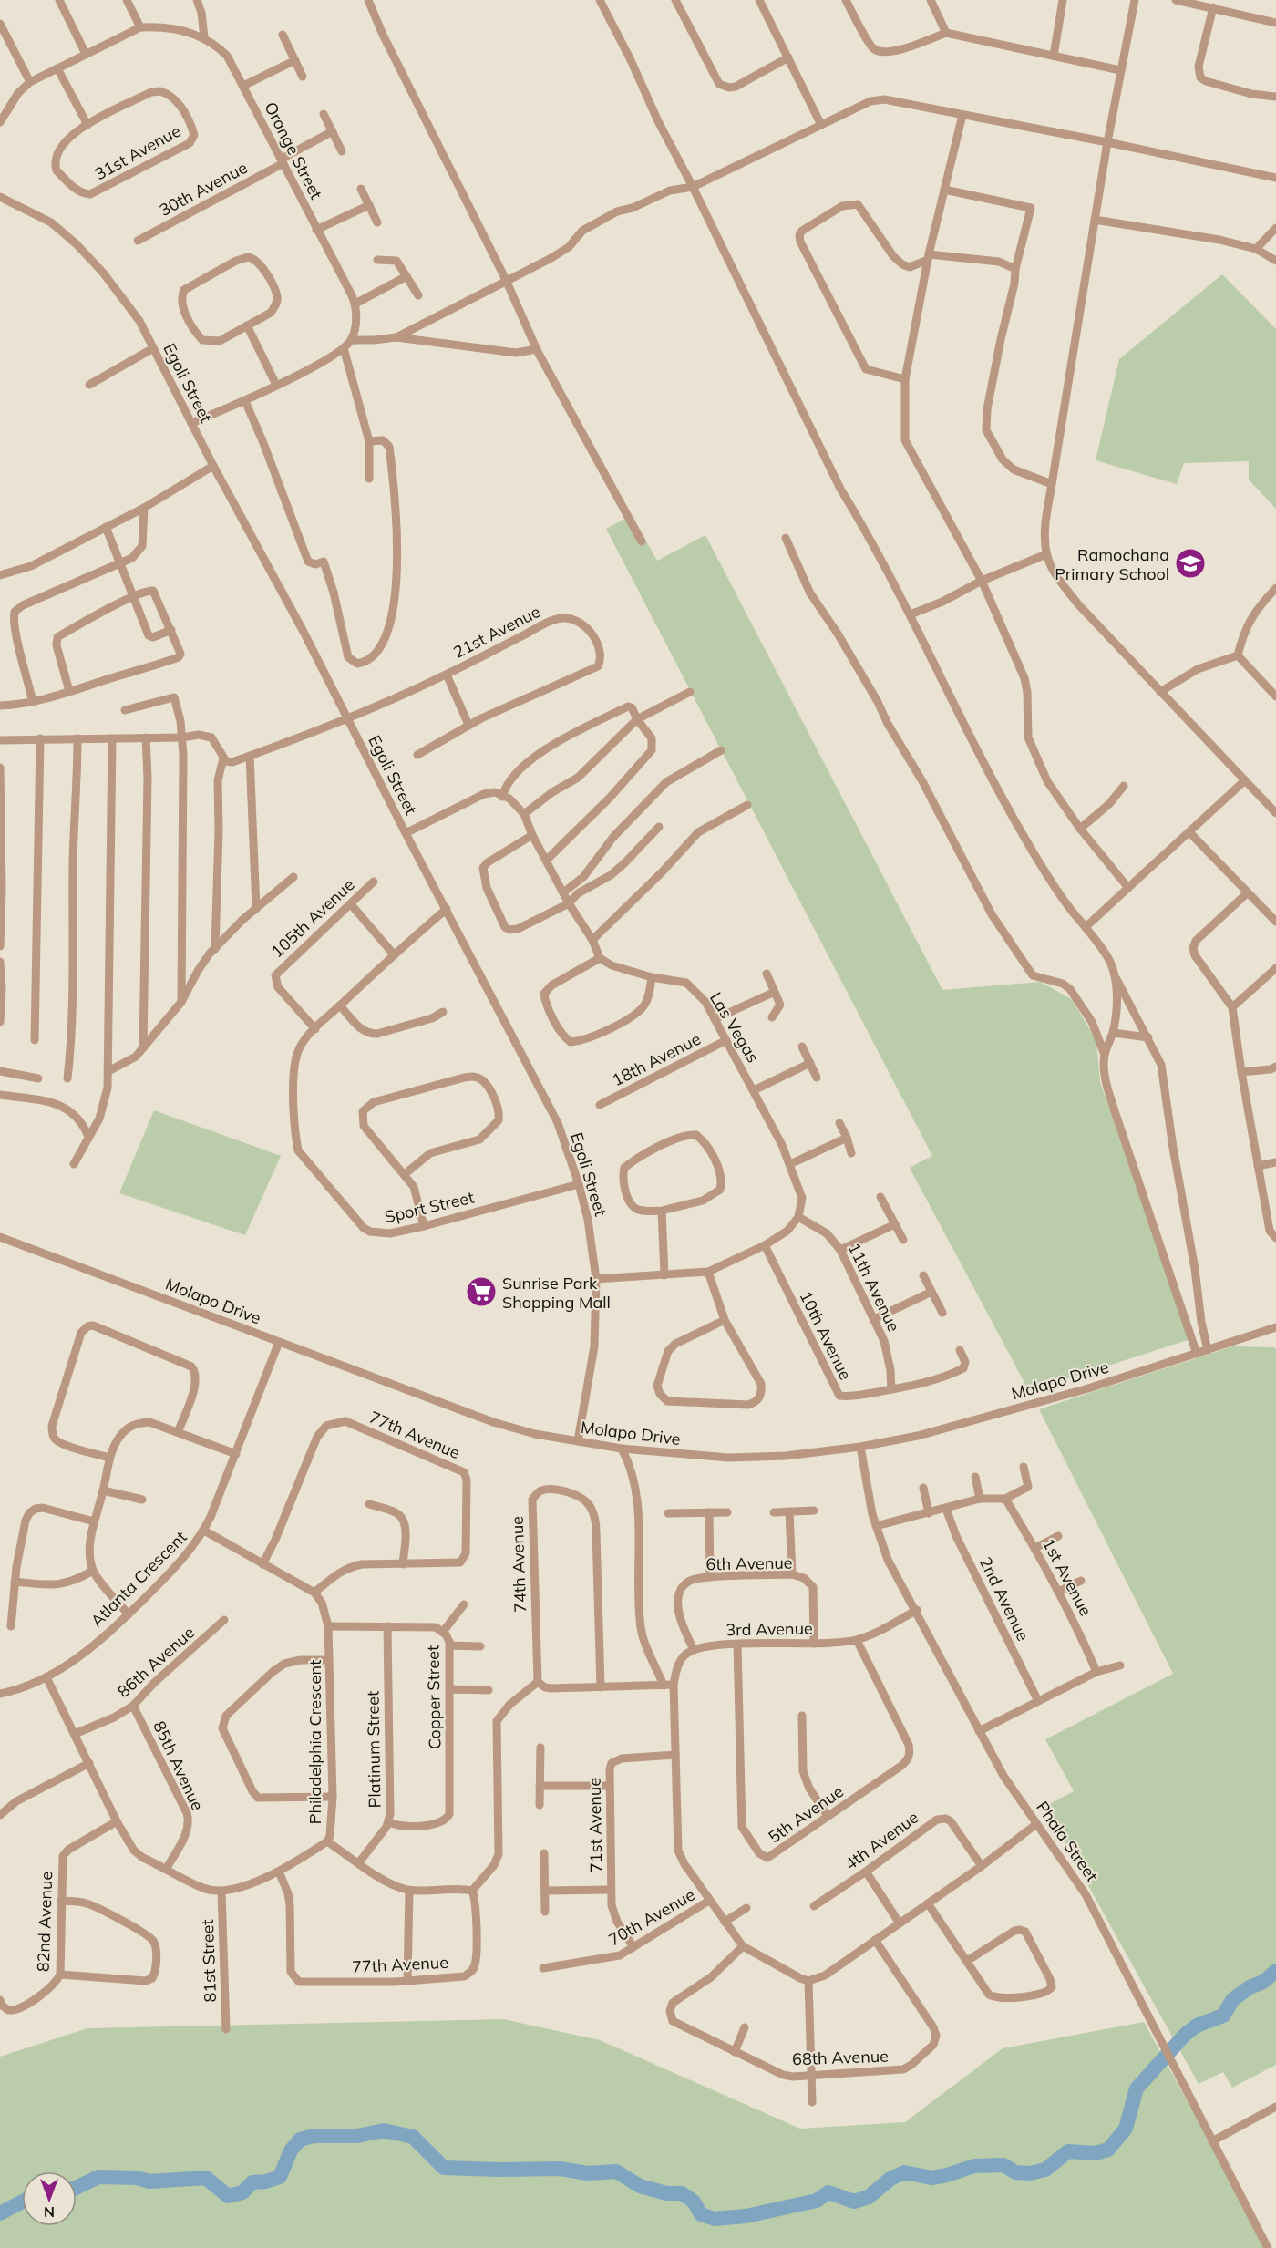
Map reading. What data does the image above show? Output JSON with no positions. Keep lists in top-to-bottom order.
{
  "streets": {
    "street": [
      "Orange Street",
      "31st Avenue",
      "30th Avenue",
      "Egoli Street",
      "21st Avenue",
      "105th Avenue",
      "Las Vegas",
      "18th Avenue",
      "Sport Street",
      "11th Avenue",
      "Molapo Drive",
      "10th Avenue",
      "77th Avenue",
      "6th Avenue",
      "74th Avenue",
      "1st Avenue",
      "Atlanta Crescent",
      "2nd Avenue",
      "3rd Avenue",
      "86th Avenue",
      "Copper Street",
      "Philadelphia Crescent",
      "Platinum Street",
      "85th Avenue",
      "5th Avenue",
      "71st Avenue",
      "4th Avenue",
      "Phala Street",
      "70th Avenue",
      "82nd Avenue",
      "81st Street",
      "68th Avenue"
    ]
  },
  "crossings": [
    ["Orange Street", "30th Avenue"],
    ["Egoli Street", "21st Avenue"],
    ["Egoli Street", "Sport Street"],
    ["Egoli Street", "Molapo Drive"],
    ["105th Avenue", "Sport Street"],
    ["Las Vegas", "18th Avenue"],
    ["Las Vegas", "11th Avenue"],
    ["11th Avenue", "10th Avenue"],
    ["Molapo Drive", "Atlanta Crescent"],
    ["Molapo Drive", "Phala Street"],
    ["77th Avenue", "Philadelphia Crescent"],
    ["6th Avenue", "3rd Avenue"],
    ["3rd Avenue", "5th Avenue"],
    ["3rd Avenue", "Phala Street"],
    ["86th Avenue", "85th Avenue"],
    ["Copper Street", "Philadelphia Crescent"],
    ["Copper Street", "Platinum Street"],
    ["Philadelphia Crescent", "81st Street"],
    ["71st Avenue", "70th Avenue"]
  ],
  "places": {
    "school or university": ["Ramochana Primary School"],
    "supermarket": ["Sunrise Park Shopping Mall"]
  },
  "north": "bottom"
}
